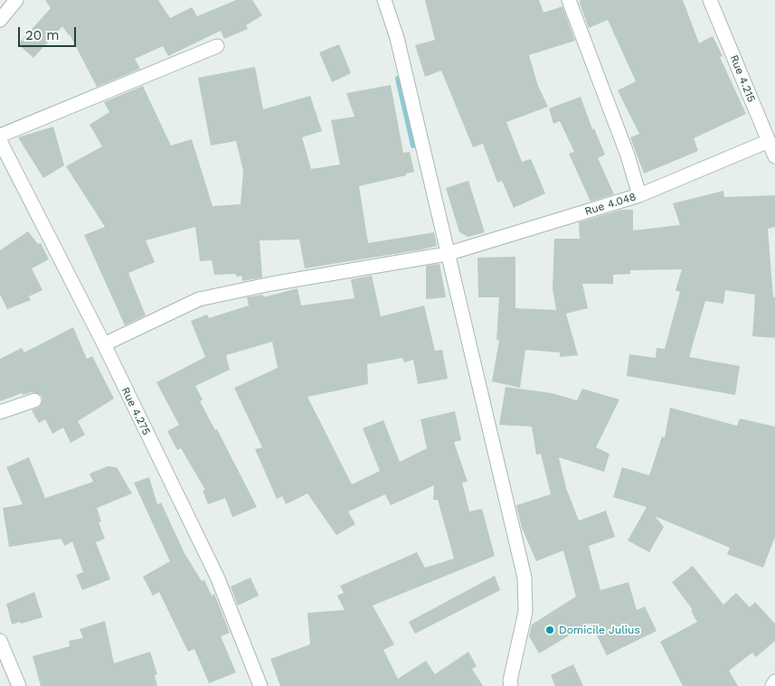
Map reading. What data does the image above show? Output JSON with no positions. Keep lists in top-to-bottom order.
{
  "streets": {
    "street": ["Rue 4.215", "Rue 4.048", "Rue 4.275"]
  },
  "crossings": [
    ["Rue 4.215", "Rue 4.048"],
    ["Rue 4.048", "Rue 4.275"]
  ],
  "places": ["Domicile Julius"],
  "scale_bar": "20 m"
}
